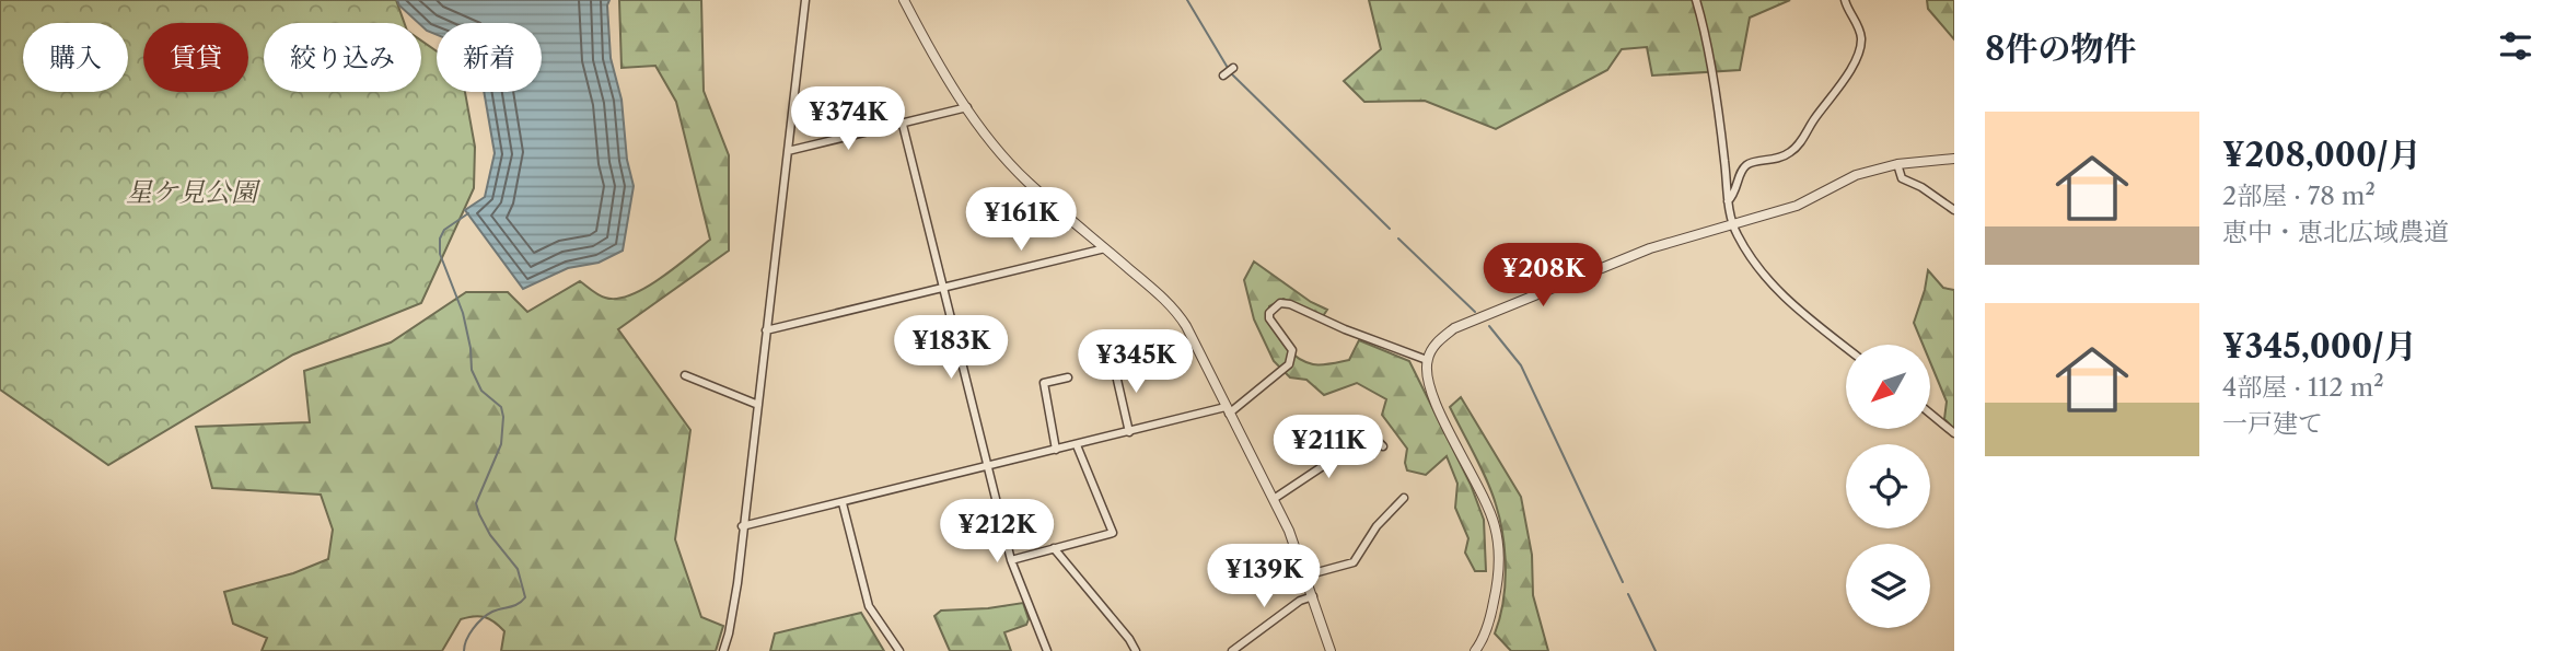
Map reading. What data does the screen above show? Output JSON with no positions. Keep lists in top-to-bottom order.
{
  "parks": ["星ケ見公園"],
  "north": "bottom left",
  "page": {
    "heading": "8件の物件",
    "chip": [
      "購入",
      "賃貸",
      "絞り込み",
      "新着"
    ],
    "price": [
      "¥374K",
      "¥161K",
      "¥208K",
      "¥183K",
      "¥345K",
      "¥211K",
      "¥212K",
      "¥139K"
    ],
    "list": [
      {
        "name": "¥208,000/月",
        "note": "2部屋 · 78 m² · 恵中・恵北広域農道"
      },
      {
        "name": "¥345,000/月",
        "note": "4部屋 · 112 m² · 一戸建て"
      }
    ]
  }
}
